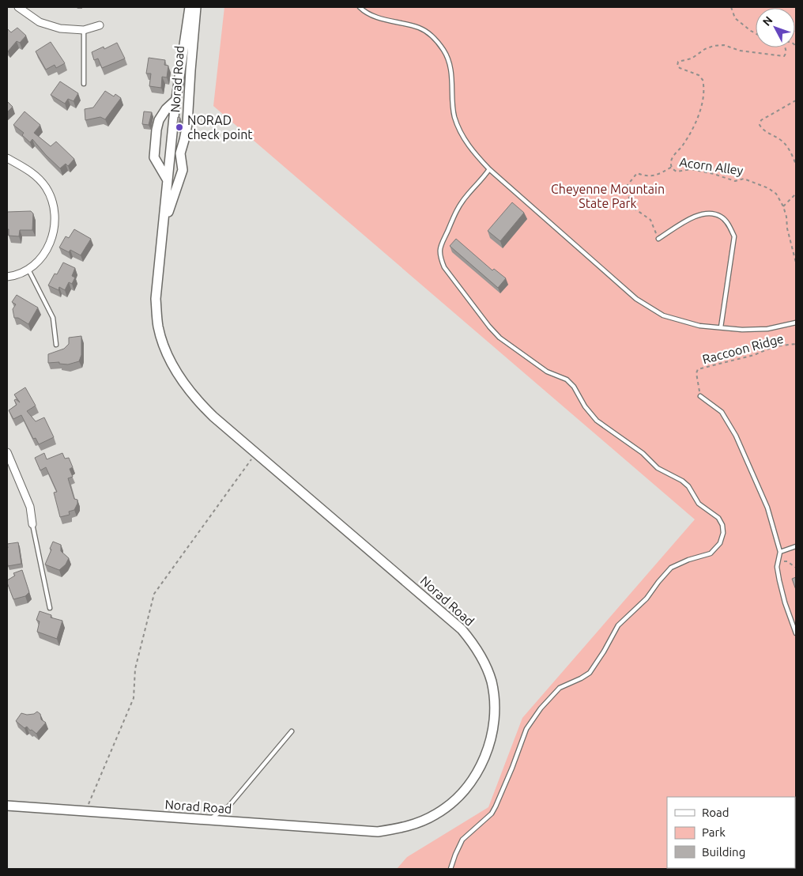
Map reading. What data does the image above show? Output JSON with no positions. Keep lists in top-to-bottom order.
{
  "streets": {
    "street": ["Norad Road"],
    "path": ["Acorn Alley", "Raccoon Ridge"]
  },
  "parks": ["Cheyenne Mountain State Park"],
  "places": ["NORAD check point"],
  "legend": ["Road", "Park", "Building"],
  "north": "top left"
}
